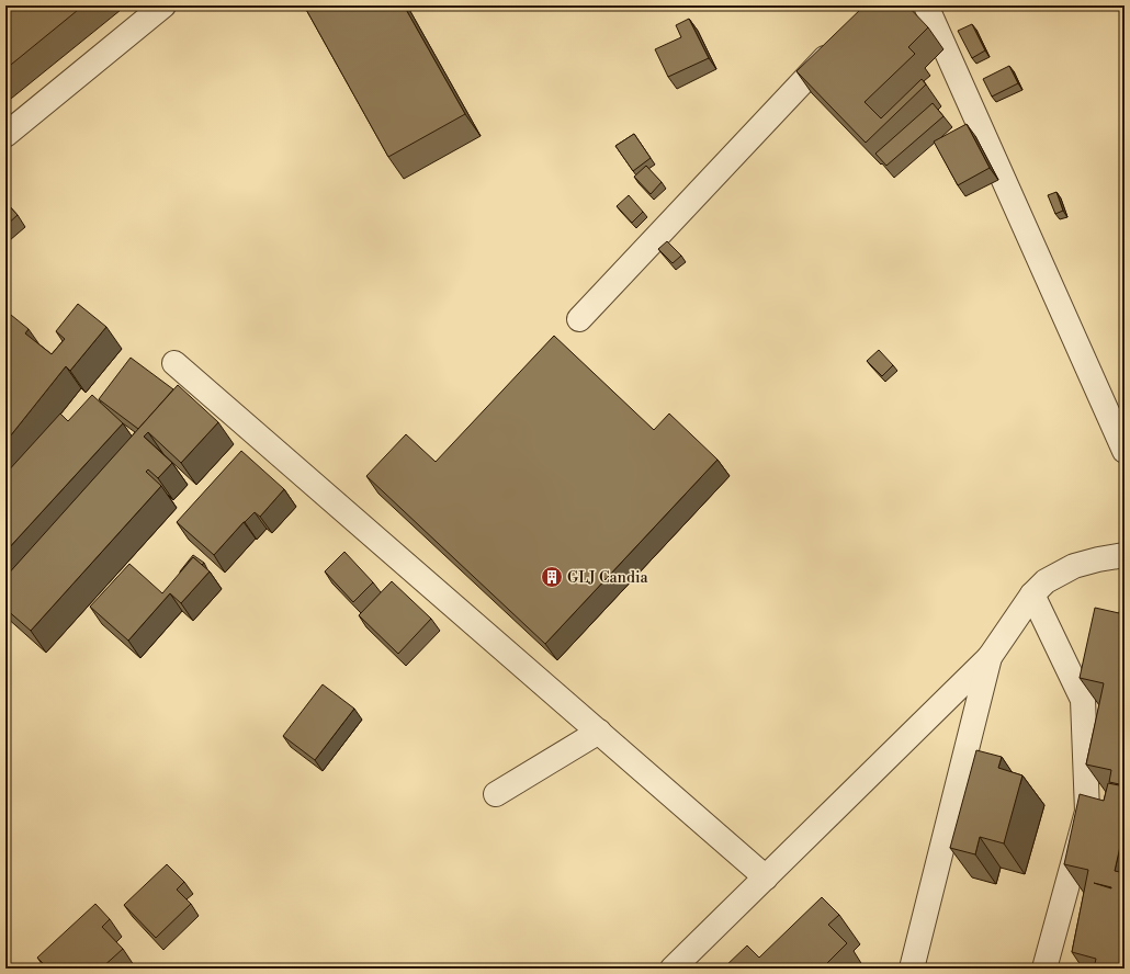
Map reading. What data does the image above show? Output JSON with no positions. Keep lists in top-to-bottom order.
{
  "places": {
    "building": ["GLJ Candia"]
  }
}
